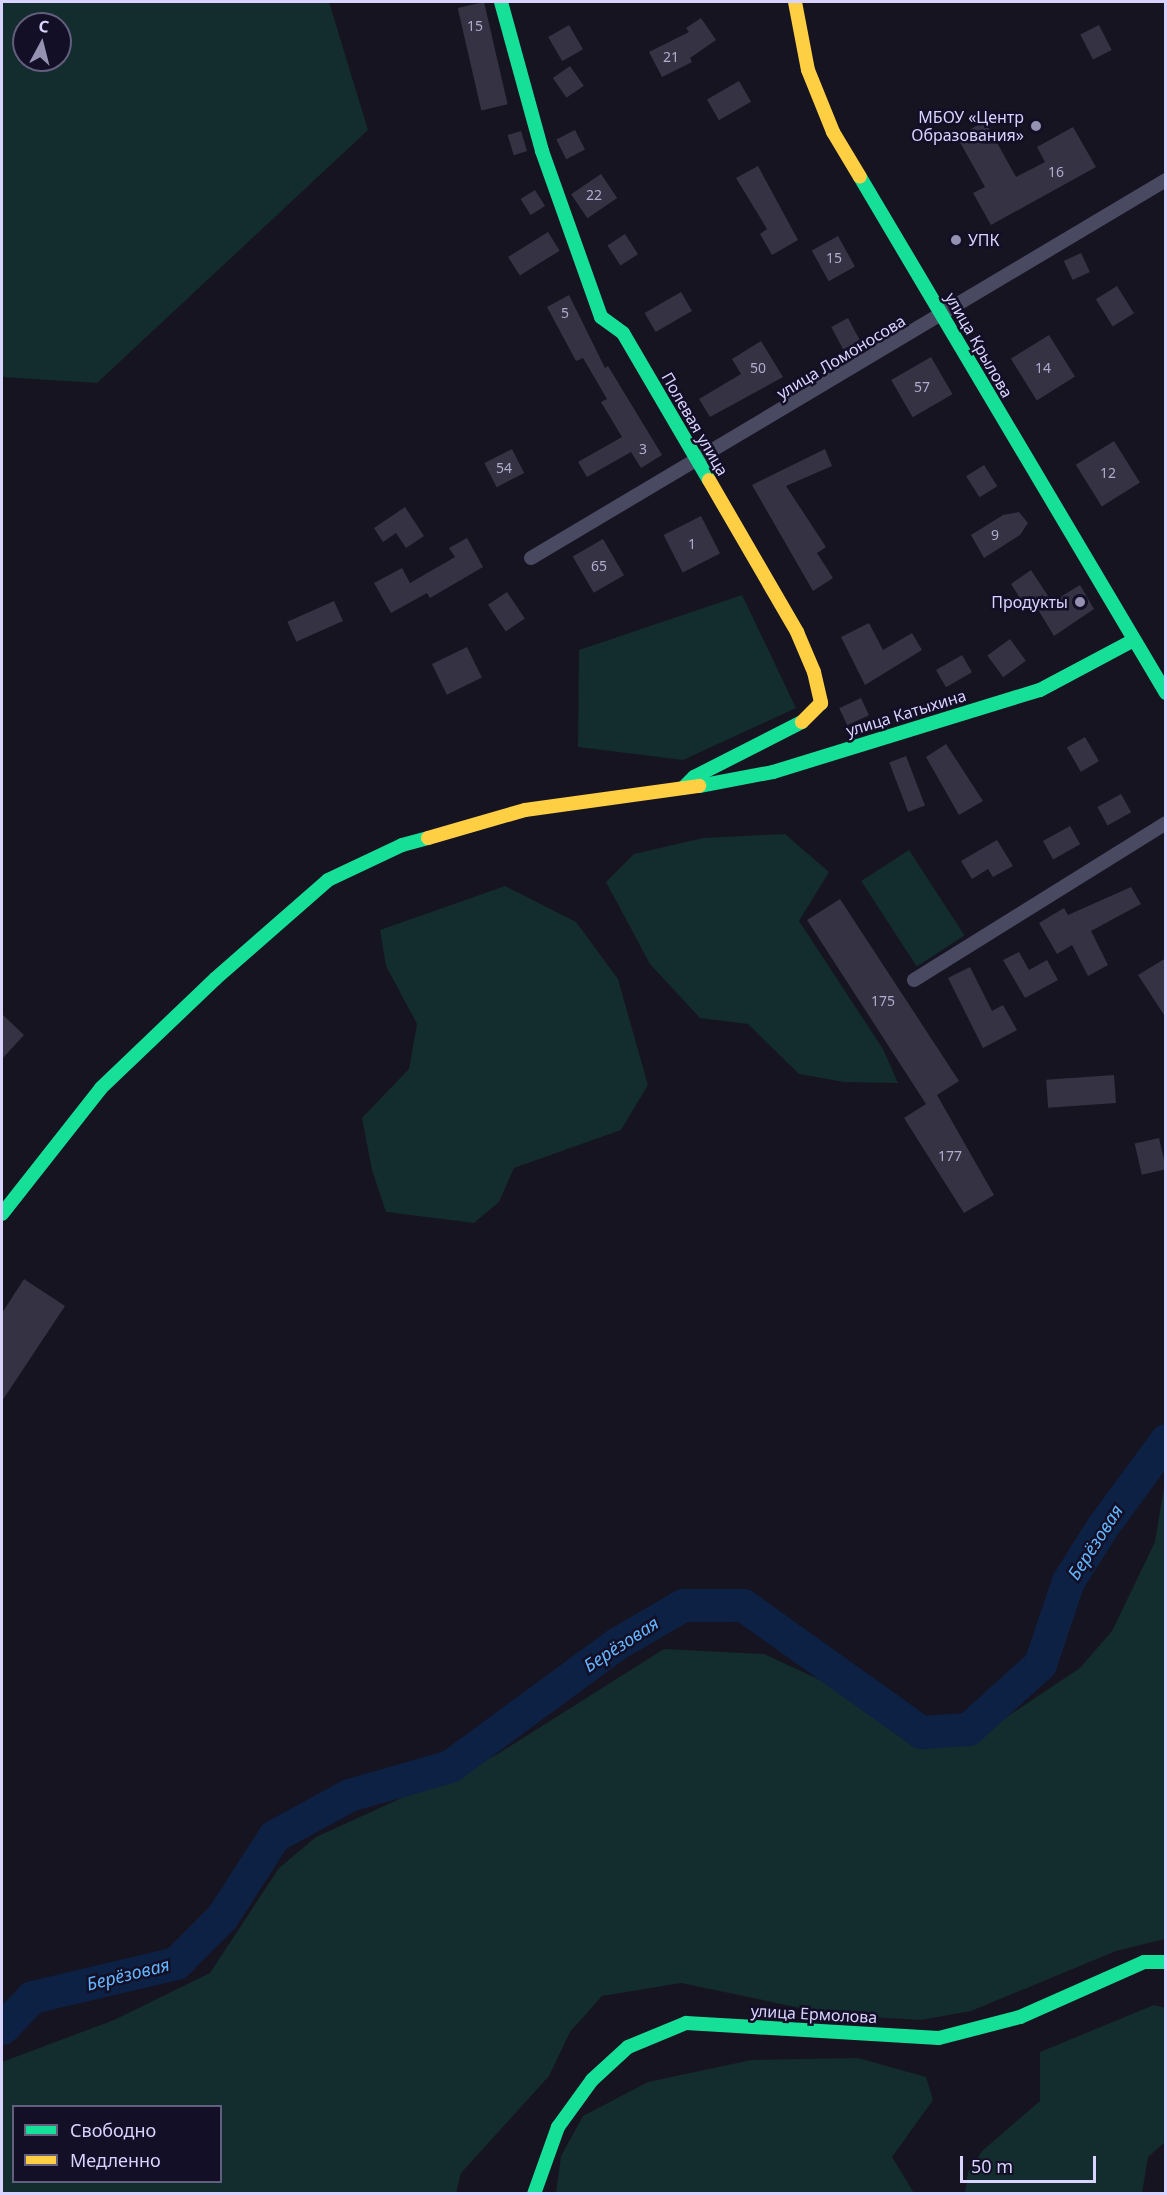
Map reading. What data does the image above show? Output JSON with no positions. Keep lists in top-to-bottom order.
{
  "streets": {
    "street": [
      "улица Крылова",
      "улица Ломоносова",
      "Полевая улица",
      "улица Катыхина",
      "улица Ермолова"
    ]
  },
  "crossings": [
    ["улица Крылова", "улица Ломоносова"],
    ["улица Крылова", "улица Катыхина"],
    ["улица Ломоносова", "Полевая улица"],
    ["Полевая улица", "улица Катыхина"]
  ],
  "water": ["Берёзовая"],
  "places": ["МБОУ «Центр Образования»", "УПК", "Продукты"],
  "house_numbers": [
    "15",
    "21",
    "16",
    "22",
    "15",
    "5",
    "50",
    "14",
    "57",
    "3",
    "54",
    "12",
    "9",
    "1",
    "65",
    "175",
    "177"
  ],
  "legend": ["Свободно", "Медленно"],
  "scale_bar": "50 m",
  "north": "top"
}
